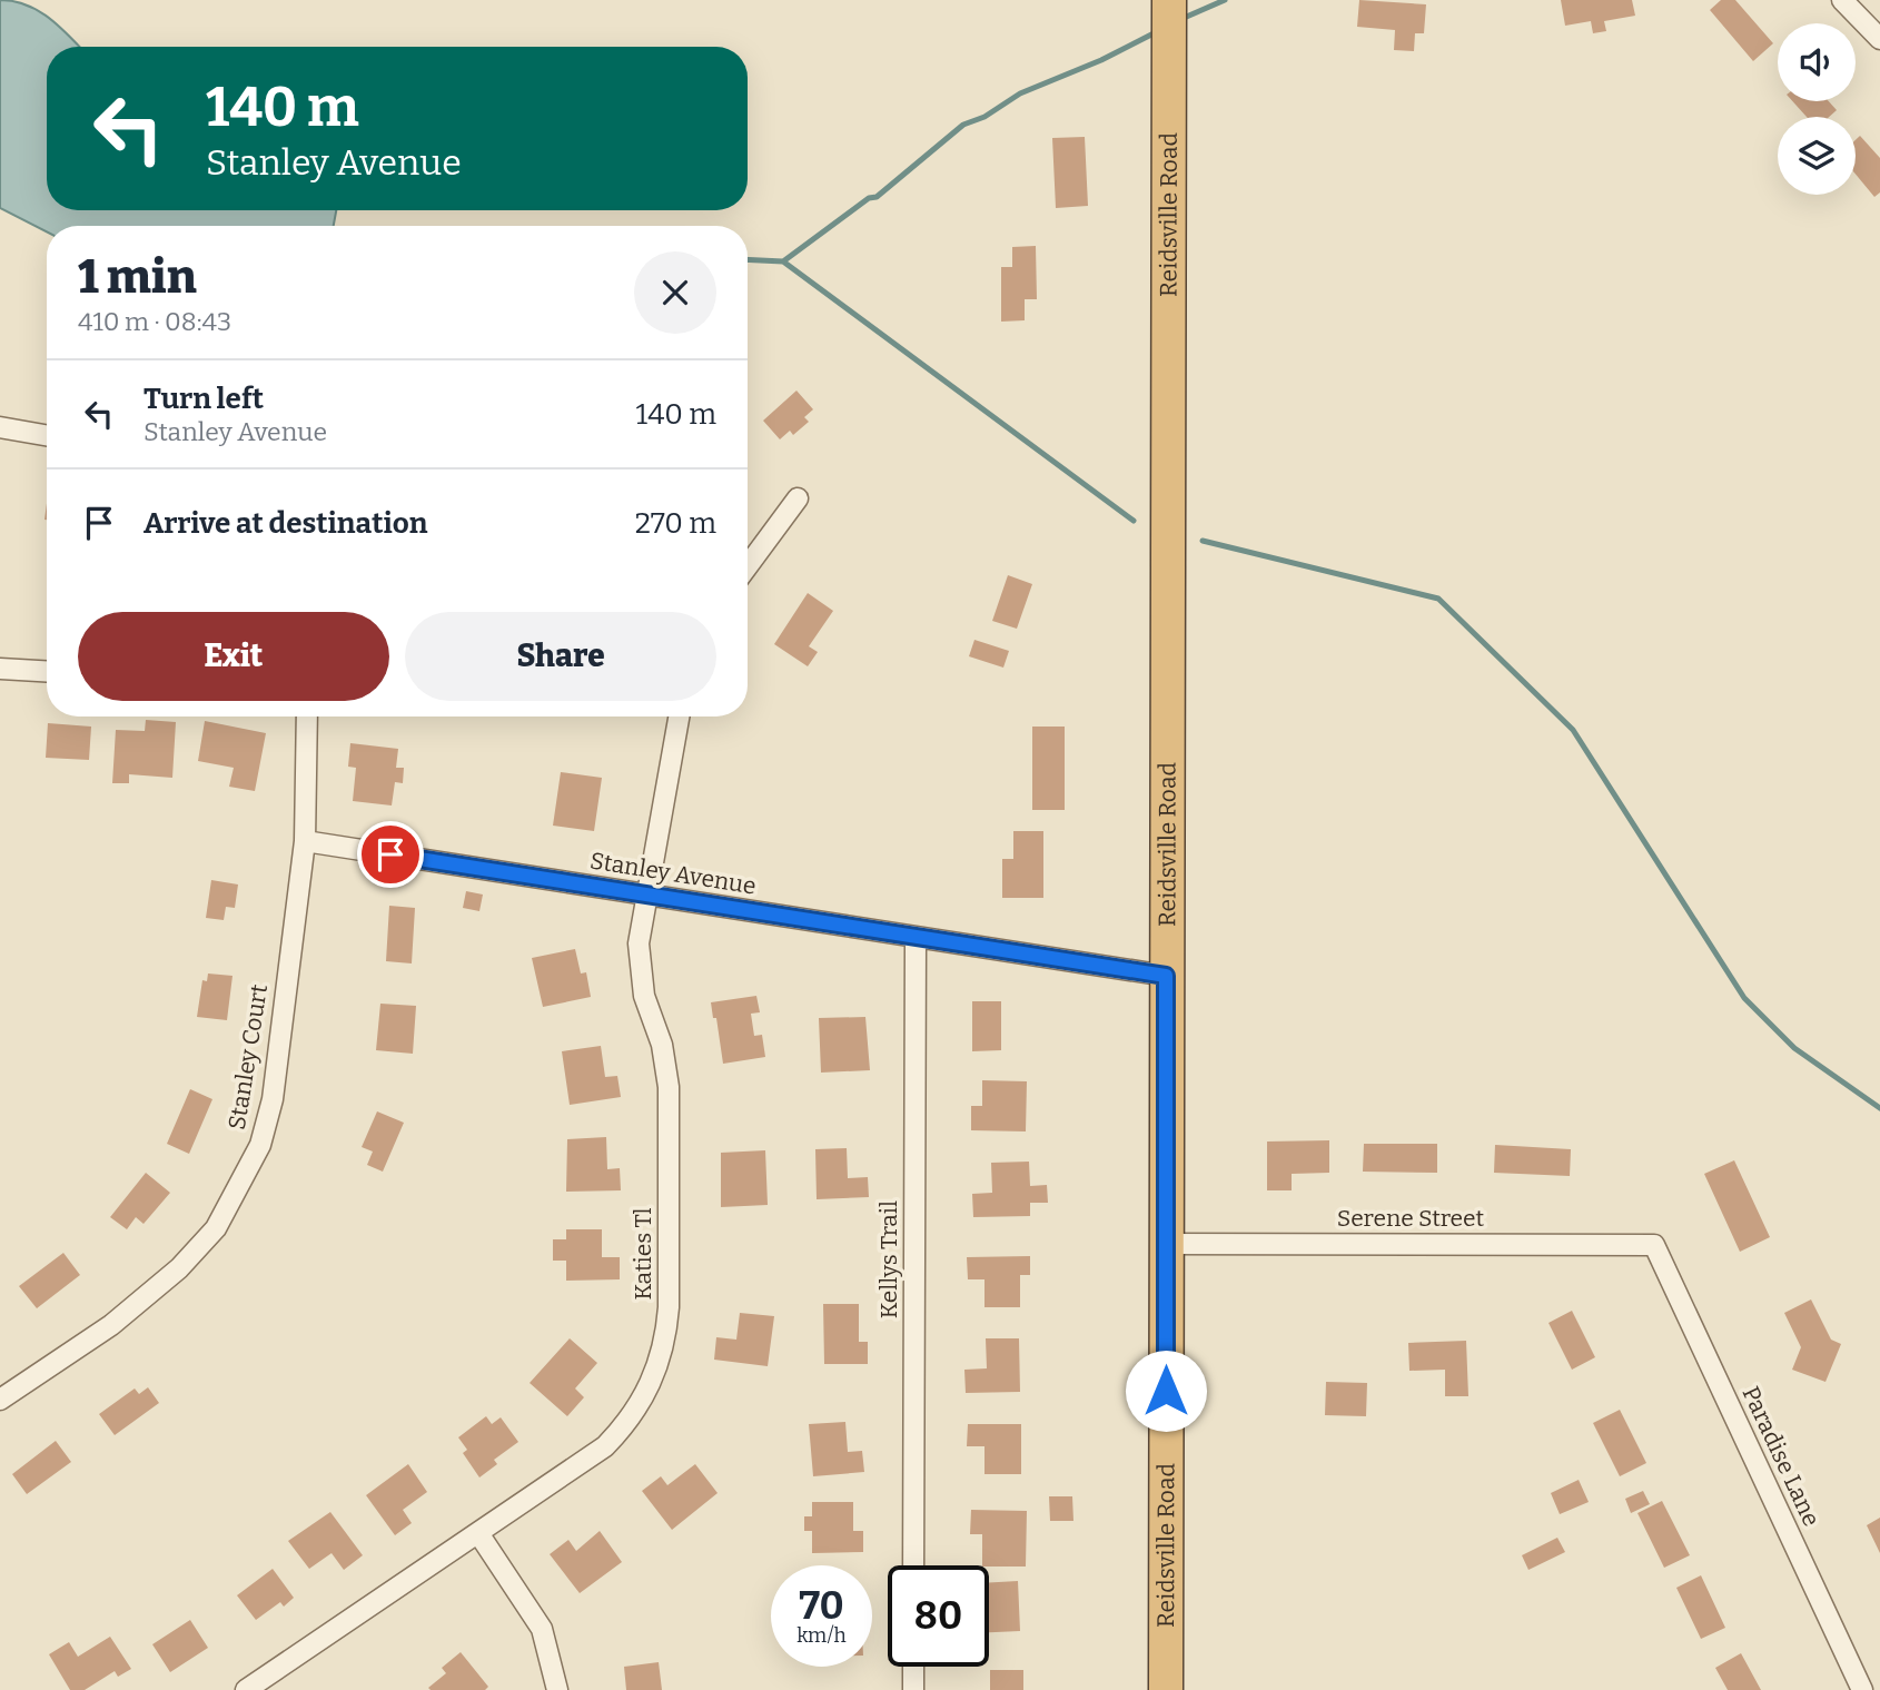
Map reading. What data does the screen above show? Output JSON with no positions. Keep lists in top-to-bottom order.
{
  "streets": {
    "highway": ["Reidsville Road"],
    "street": [
      "Stanley Avenue",
      "Stanley Court",
      "Serene Street",
      "Katies Tl",
      "Kellys Trail",
      "Paradise Lane"
    ]
  },
  "crossings": [
    ["Reidsville Road", "Stanley Avenue"],
    ["Reidsville Road", "Serene Street"],
    ["Stanley Avenue", "Stanley Court"],
    ["Stanley Avenue", "Katies Tl"],
    ["Stanley Avenue", "Kellys Trail"],
    ["Serene Street", "Paradise Lane"]
  ],
  "page": {
    "turn": ["140 m", "Stanley Avenue"],
    "heading": ["1 min", "410 m · 08:43"],
    "list": [
      {
        "name": "Turn left",
        "note": "Stanley Avenue",
        "value": "140 m"
      },
      {
        "name": "Arrive at destination",
        "value": "270 m"
      }
    ],
    "buttons": ["Exit", "Share"],
    "speed": "70 km/h",
    "limit": "80"
  }
}
